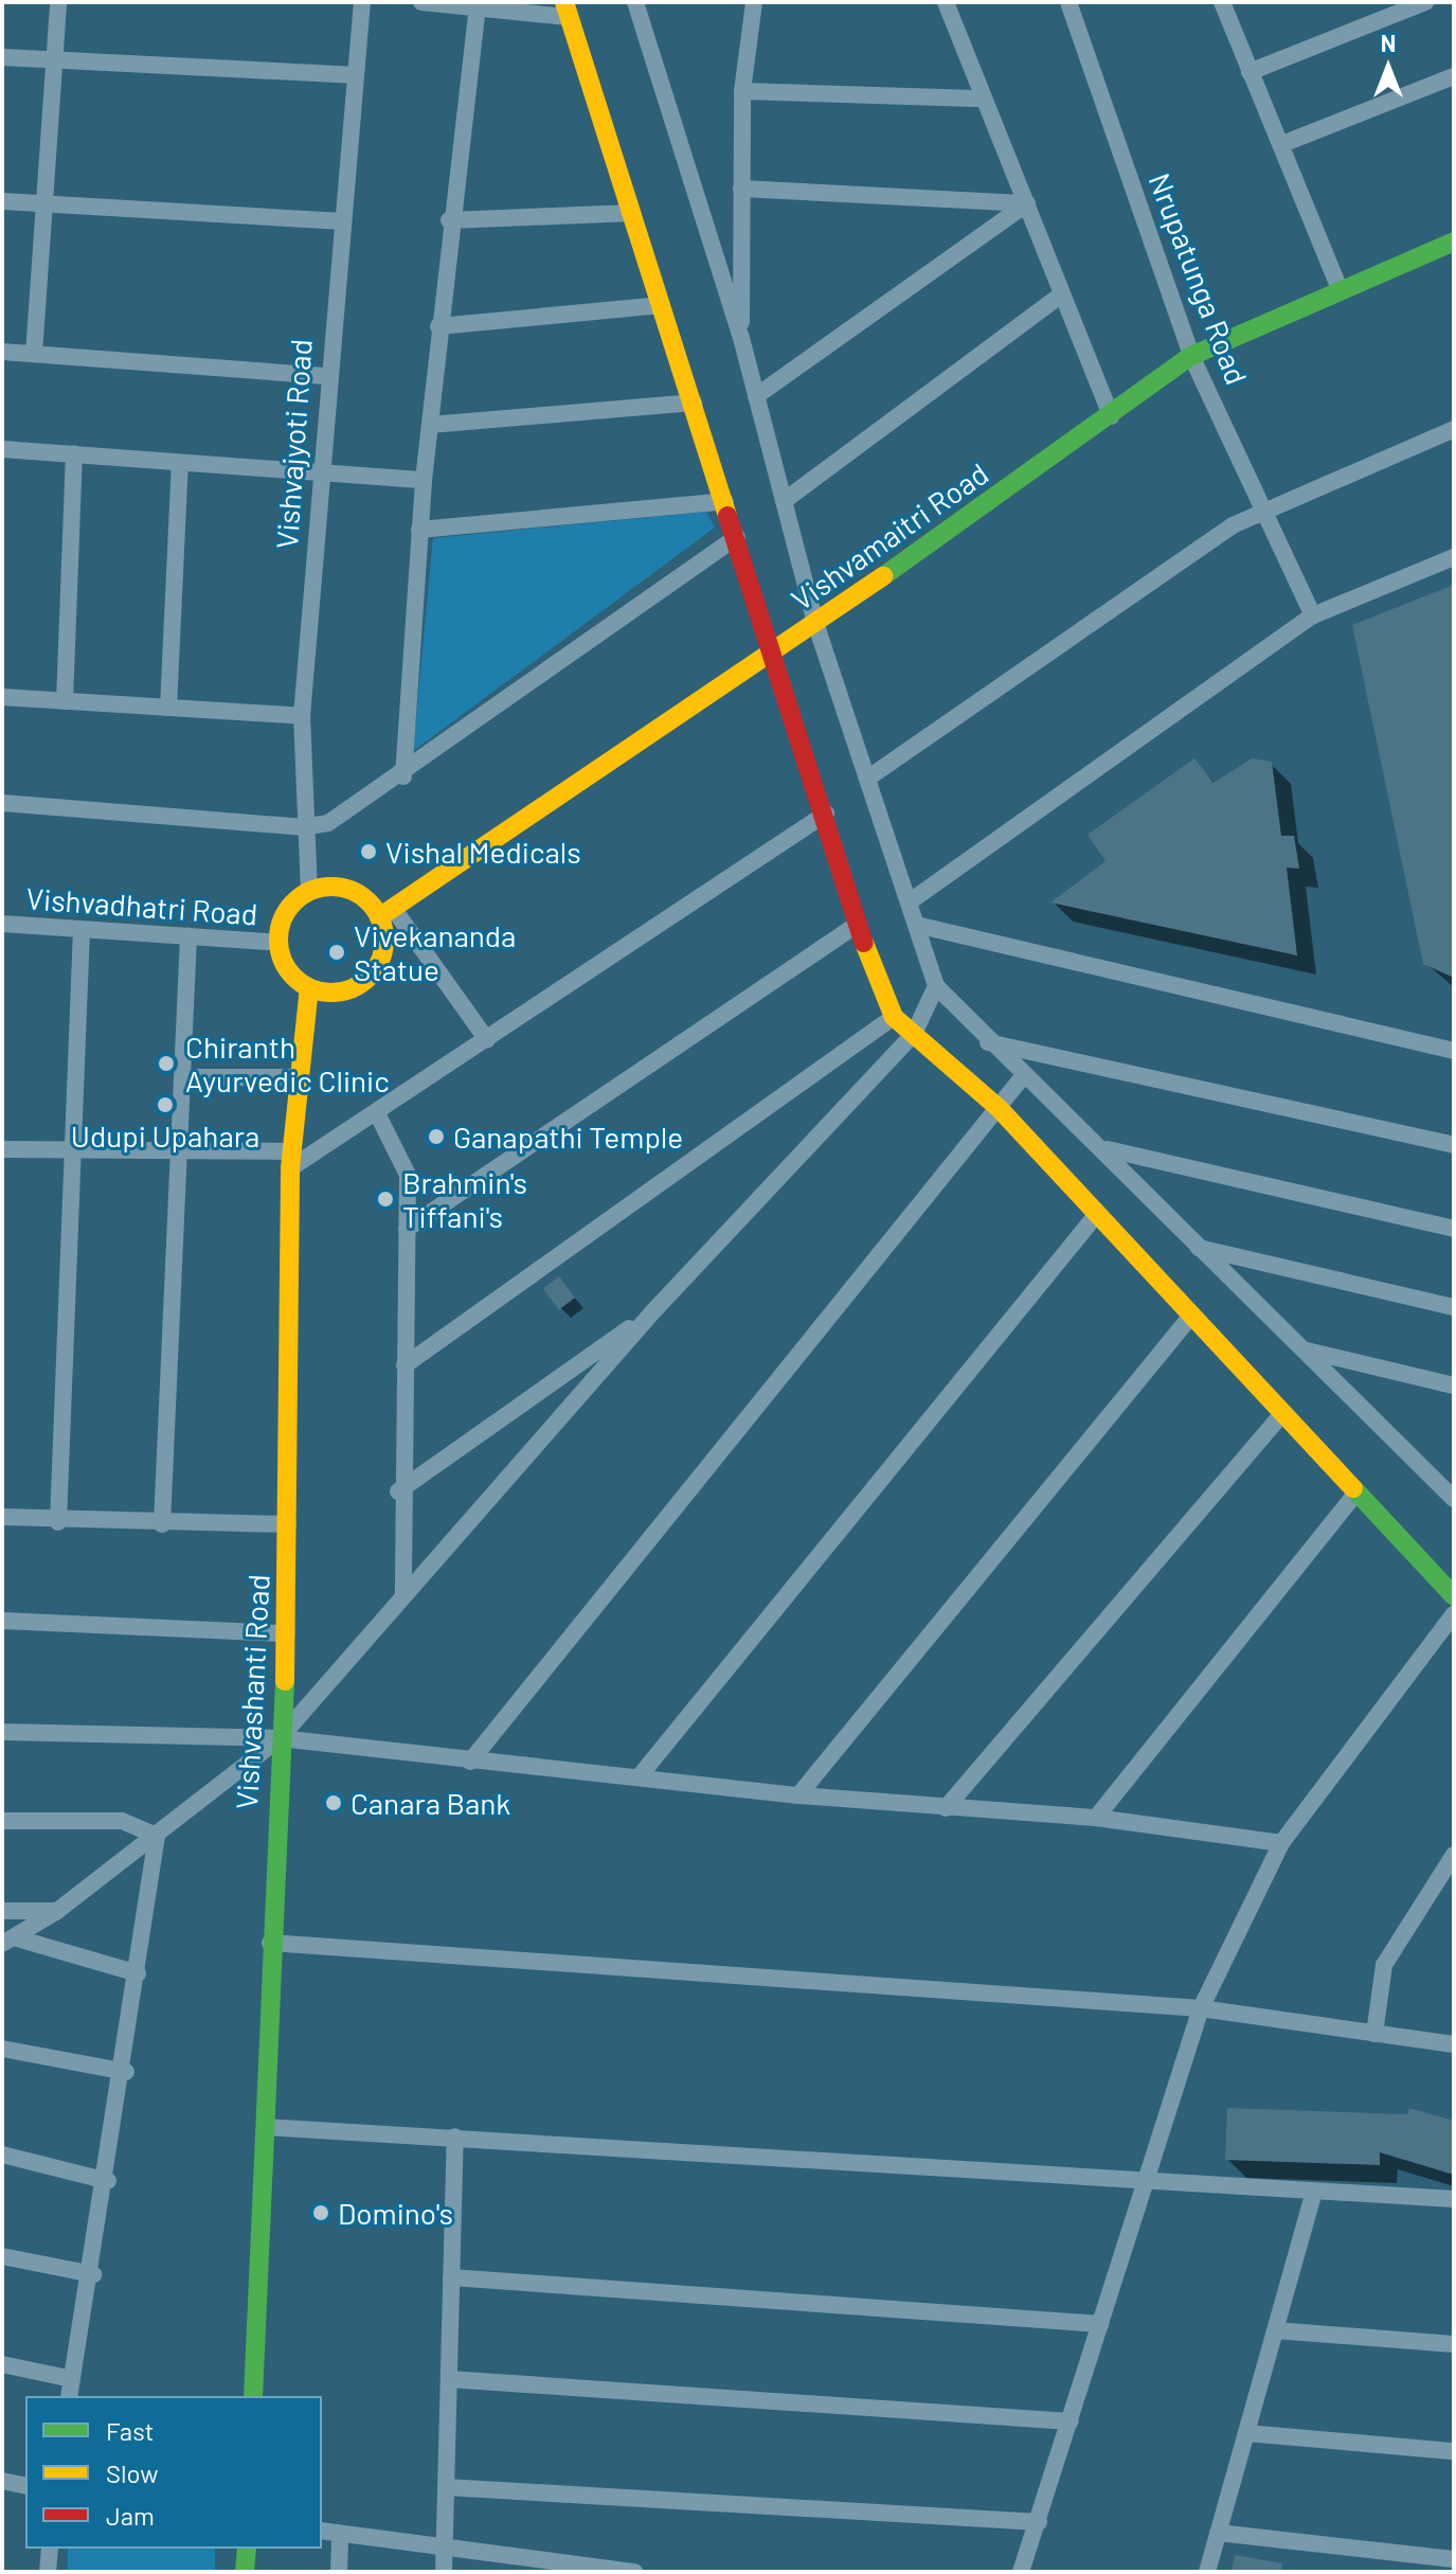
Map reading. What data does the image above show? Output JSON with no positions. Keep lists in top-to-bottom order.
{
  "streets": {
    "street": [
      "Nrupatunga Road",
      "Vishvajyoti Road",
      "Vishvamaitri Road",
      "Vishvadhatri Road",
      "Vishvashanti Road"
    ]
  },
  "crossings": [
    ["Nrupatunga Road", "Vishvamaitri Road"],
    ["Vishvajyoti Road", "Vishvamaitri Road"],
    ["Vishvajyoti Road", "Vishvadhatri Road"],
    ["Vishvajyoti Road", "Vishvashanti Road"],
    ["Vishvamaitri Road", "Vishvadhatri Road"],
    ["Vishvamaitri Road", "Vishvashanti Road"],
    ["Vishvadhatri Road", "Vishvashanti Road"]
  ],
  "places": [
    "Vishal Medicals",
    "Vivekananda Statue",
    "Chiranth Ayurvedic Clinic",
    "Udupi Upahara",
    "Ganapathi Temple",
    "Brahmin's Tiffani's",
    "Canara Bank",
    "Domino's"
  ],
  "legend": ["Fast", "Slow", "Jam"],
  "north": "top"
}
